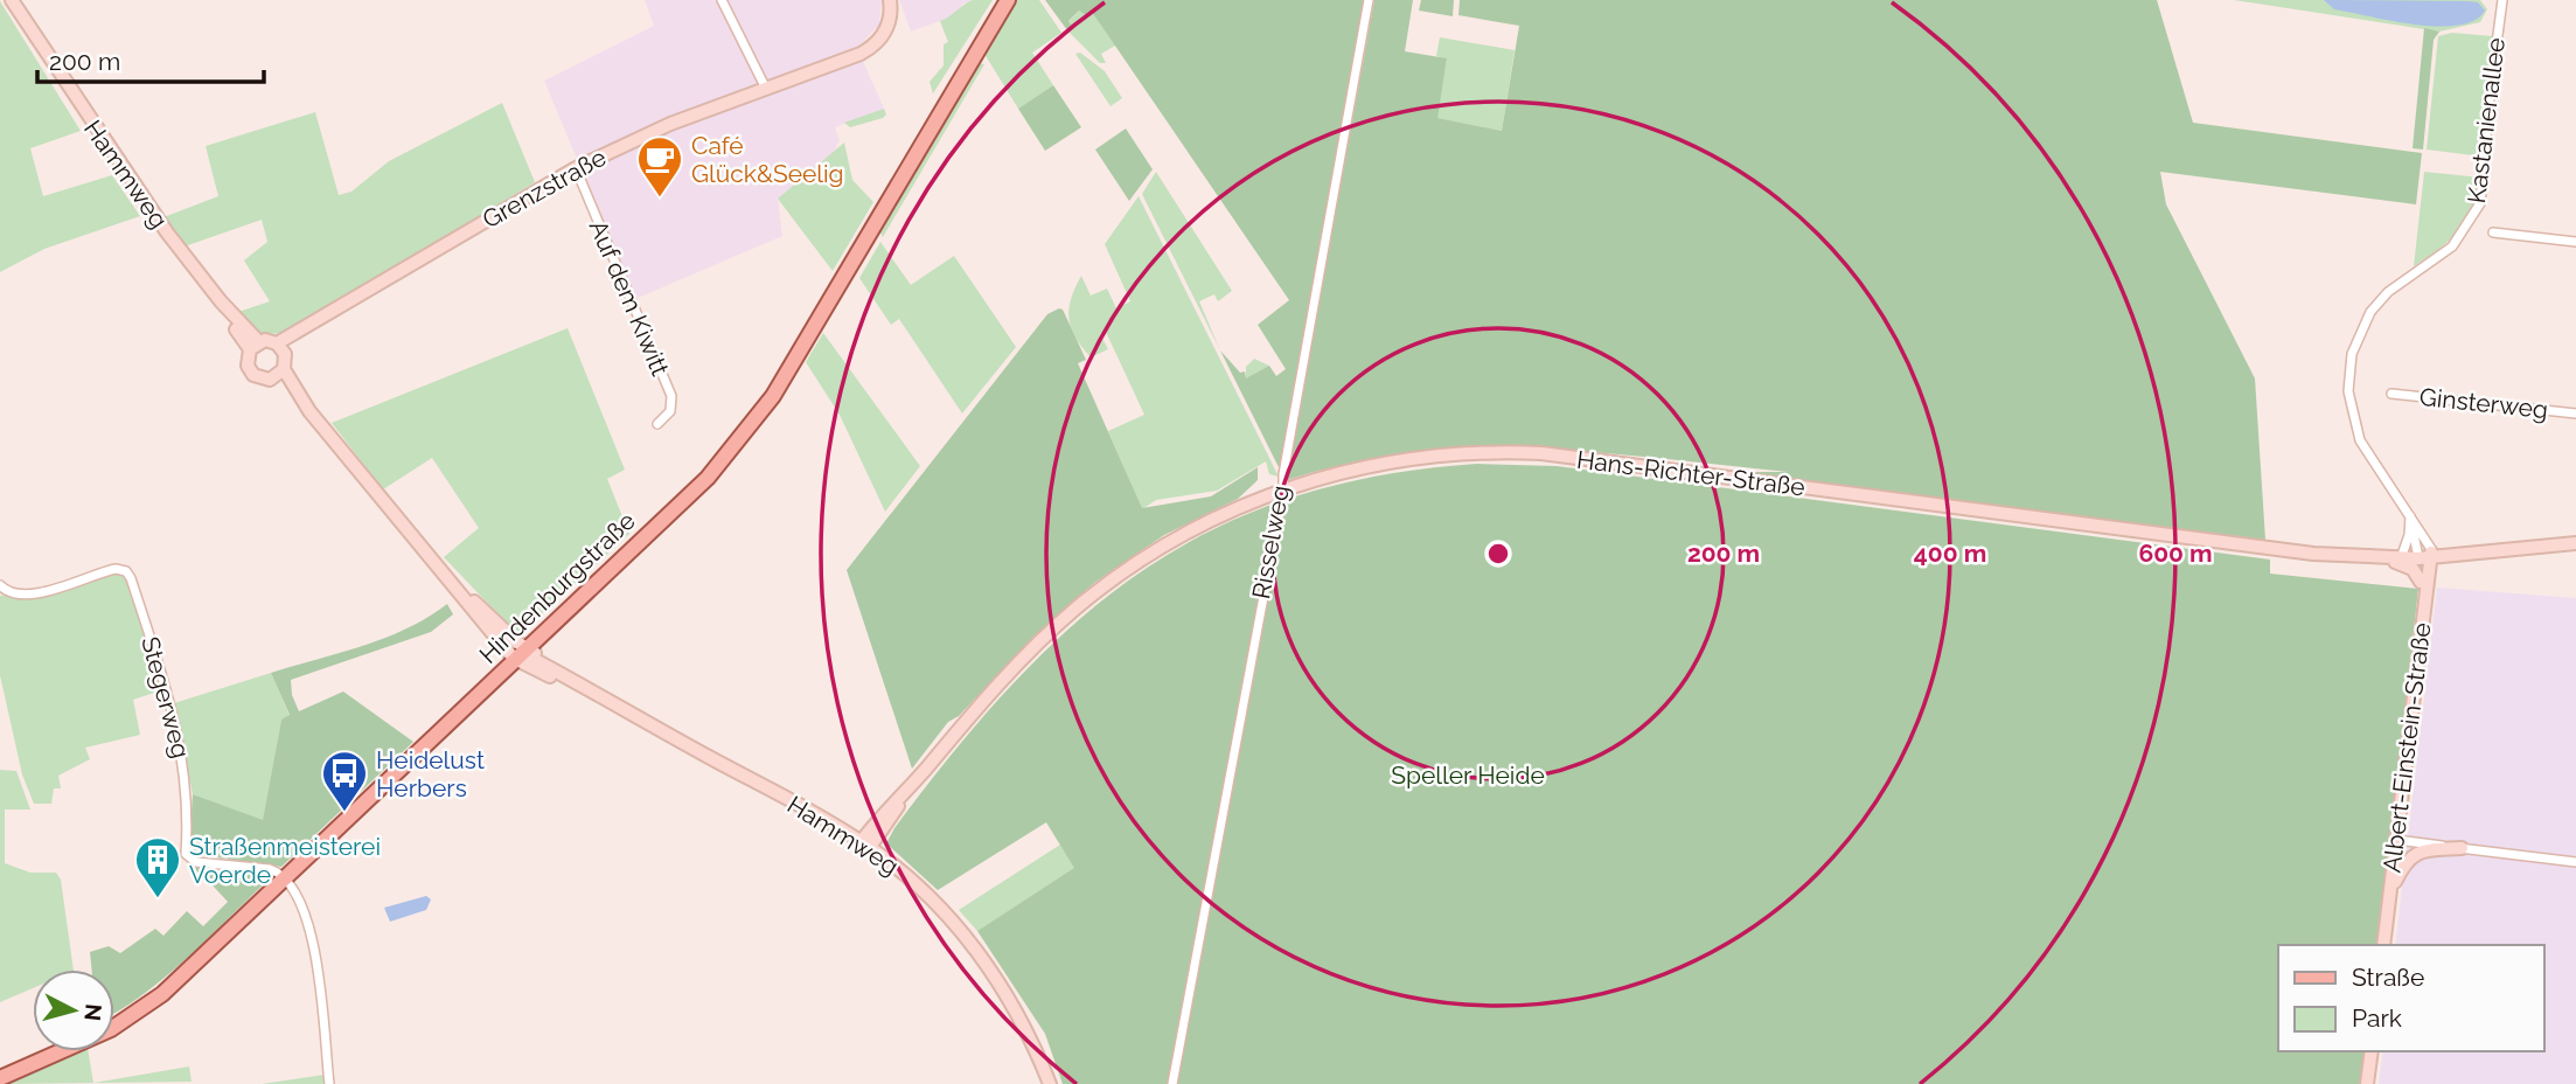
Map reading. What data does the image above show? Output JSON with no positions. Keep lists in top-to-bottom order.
{
  "streets": {
    "main road": [
      "Hammweg",
      "Grenzstraße",
      "Hans-Richter-Straße",
      "Hindenburgstraße",
      "Albert-Einstein-Straße"
    ],
    "street": [
      "Kastanienallee",
      "Auf dem Kiwitt",
      "Ginsterweg",
      "Risselweg",
      "Stegerweg"
    ]
  },
  "crossings": [
    ["Kastanienallee", "Hans-Richter-Straße"],
    ["Kastanienallee", "Albert-Einstein-Straße"],
    ["Hammweg", "Grenzstraße"],
    ["Hammweg", "Hans-Richter-Straße"],
    ["Hammweg", "Hindenburgstraße"],
    ["Grenzstraße", "Auf dem Kiwitt"],
    ["Hans-Richter-Straße", "Risselweg"],
    ["Hans-Richter-Straße", "Albert-Einstein-Straße"],
    ["Hindenburgstraße", "Stegerweg"]
  ],
  "parks": ["Speller Heide"],
  "places": {
    "cafe": ["Café Glück&Seelig"],
    "bus stop": ["Heidelust Herbers"],
    "building": ["Straßenmeisterei Voerde"]
  },
  "legend": ["Straße", "Park"],
  "scale_bar": "200 m",
  "north": "right",
  "rings": ["200 m", "400 m", "600 m"]
}
